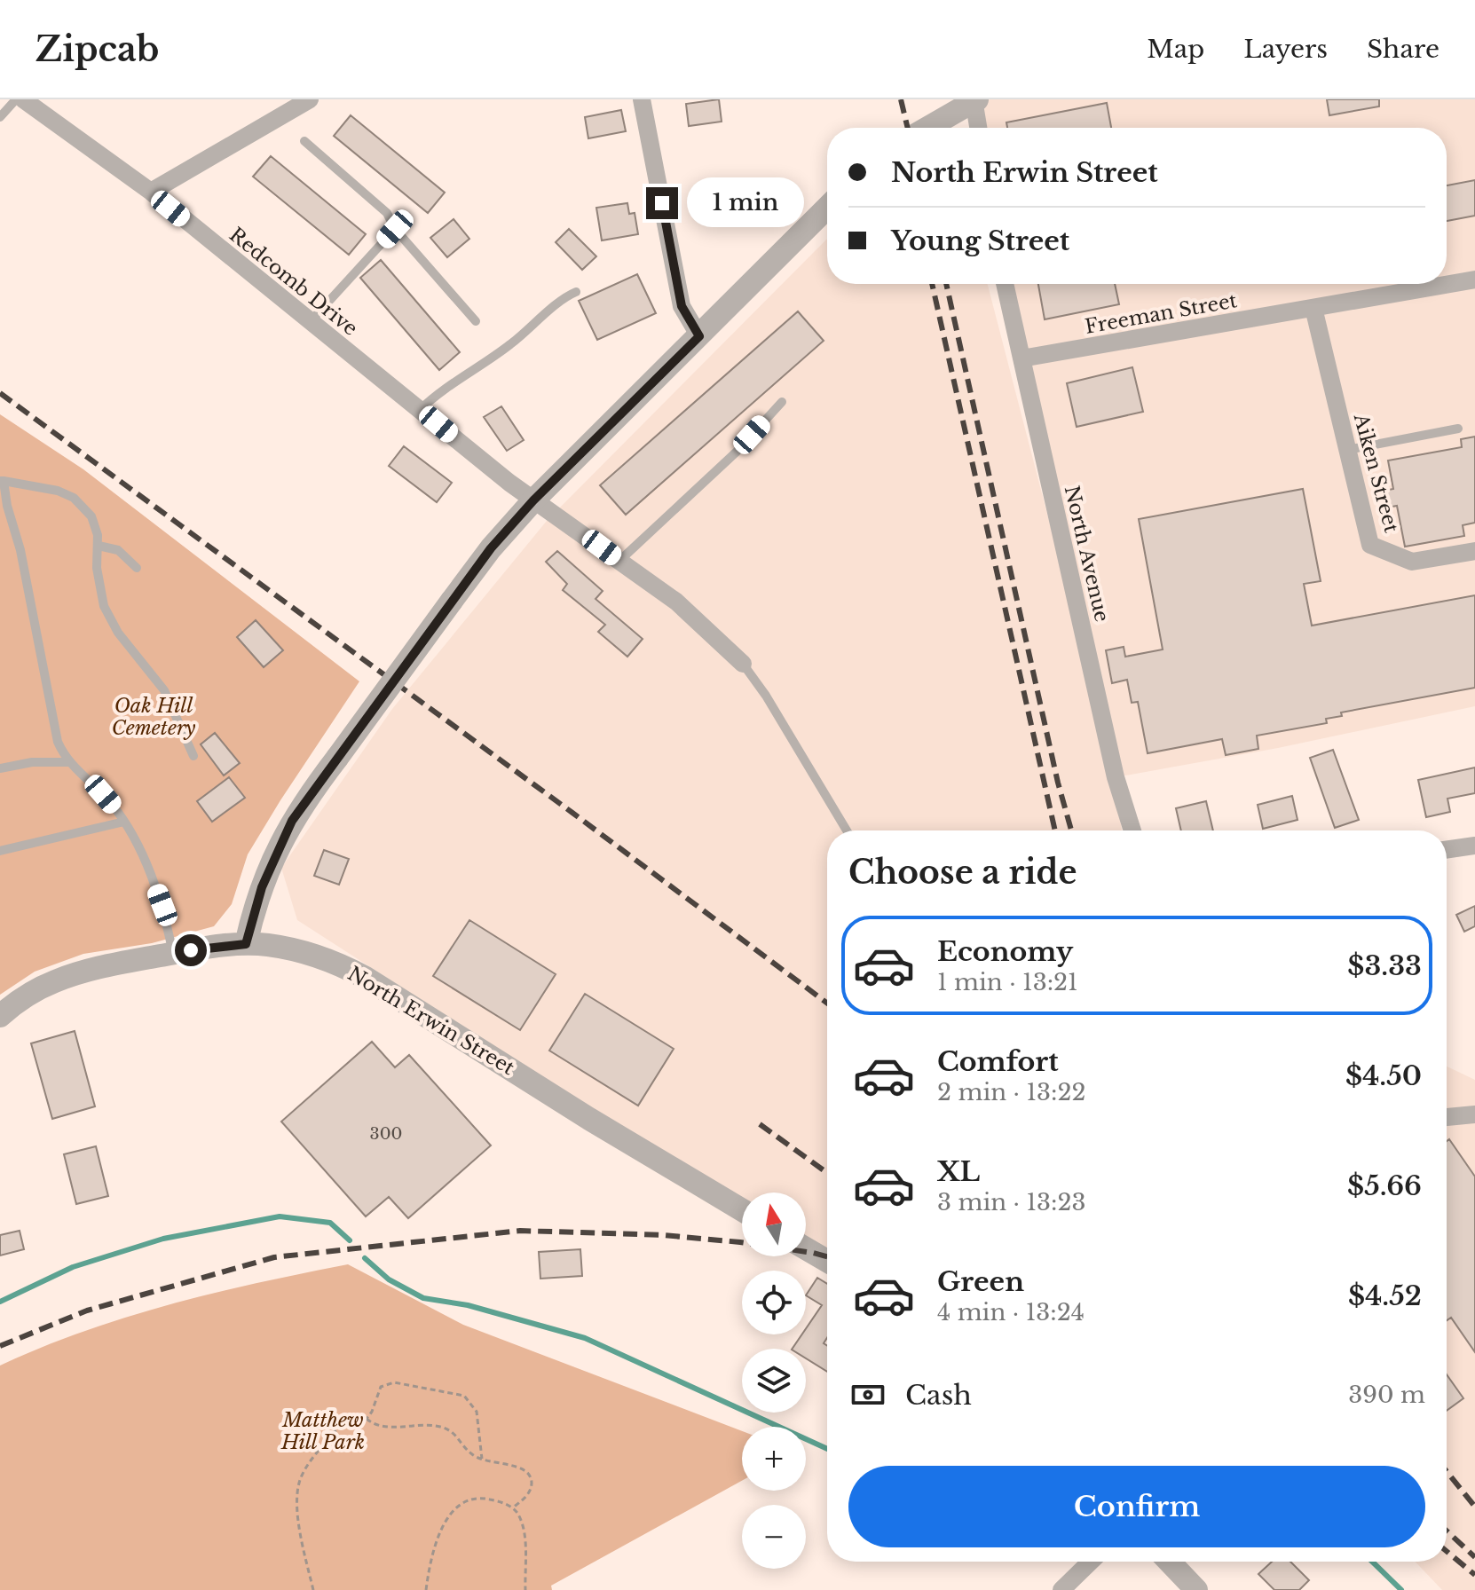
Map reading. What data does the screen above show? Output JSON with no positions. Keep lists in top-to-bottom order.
{
  "streets": {
    "street": [
      "Redcomb Drive",
      "Freeman Street",
      "Aiken Street",
      "North Avenue",
      "North Erwin Street"
    ]
  },
  "crossings": [
    ["Freeman Street", "Aiken Street"],
    ["Freeman Street", "North Avenue"]
  ],
  "parks": ["Oak Hill Cemetery", "Matthew Hill Park"],
  "house_numbers": ["300"],
  "north": "top",
  "page": {
    "header": "Zipcab",
    "nav": ["Map", "Layers", "Share"],
    "banner": ["North Erwin Street", "Young Street"],
    "bubble": "1 min",
    "heading": "Choose a ride",
    "list": [
      {
        "name": "Economy",
        "note": "1 min · 13:21",
        "value": "$3.33"
      },
      {
        "name": "Comfort",
        "note": "2 min · 13:22",
        "value": "$4.50"
      },
      {
        "name": "XL",
        "note": "3 min · 13:23",
        "value": "$5.66"
      },
      {
        "name": "Green",
        "note": "4 min · 13:24",
        "value": "$4.52"
      }
    ],
    "map_buttons": ["+", "−"],
    "pay": ["Cash", "390 m"],
    "buttons": "Confirm"
  }
}
